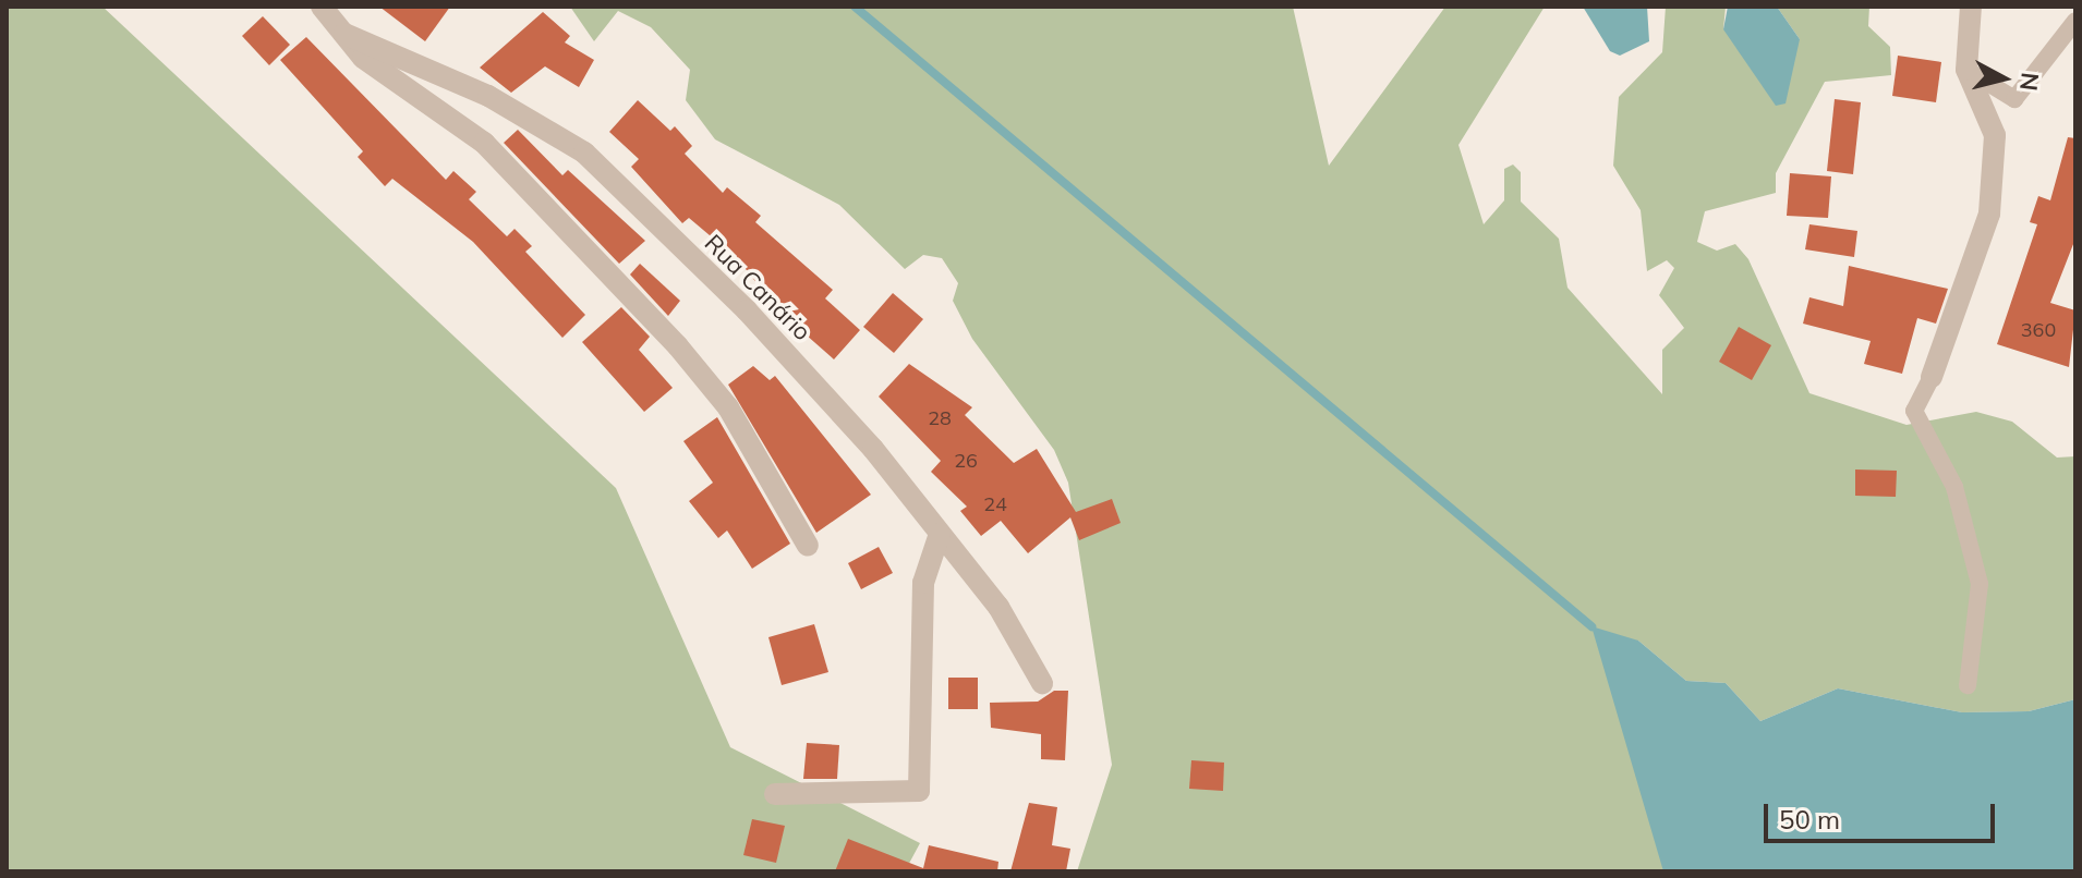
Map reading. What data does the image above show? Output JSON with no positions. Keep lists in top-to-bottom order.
{
  "streets": {
    "street": ["Rua Canário"]
  },
  "house_numbers": [
    "360",
    "28",
    "26",
    "24"
  ],
  "scale_bar": "50 m",
  "north": "right"
}
